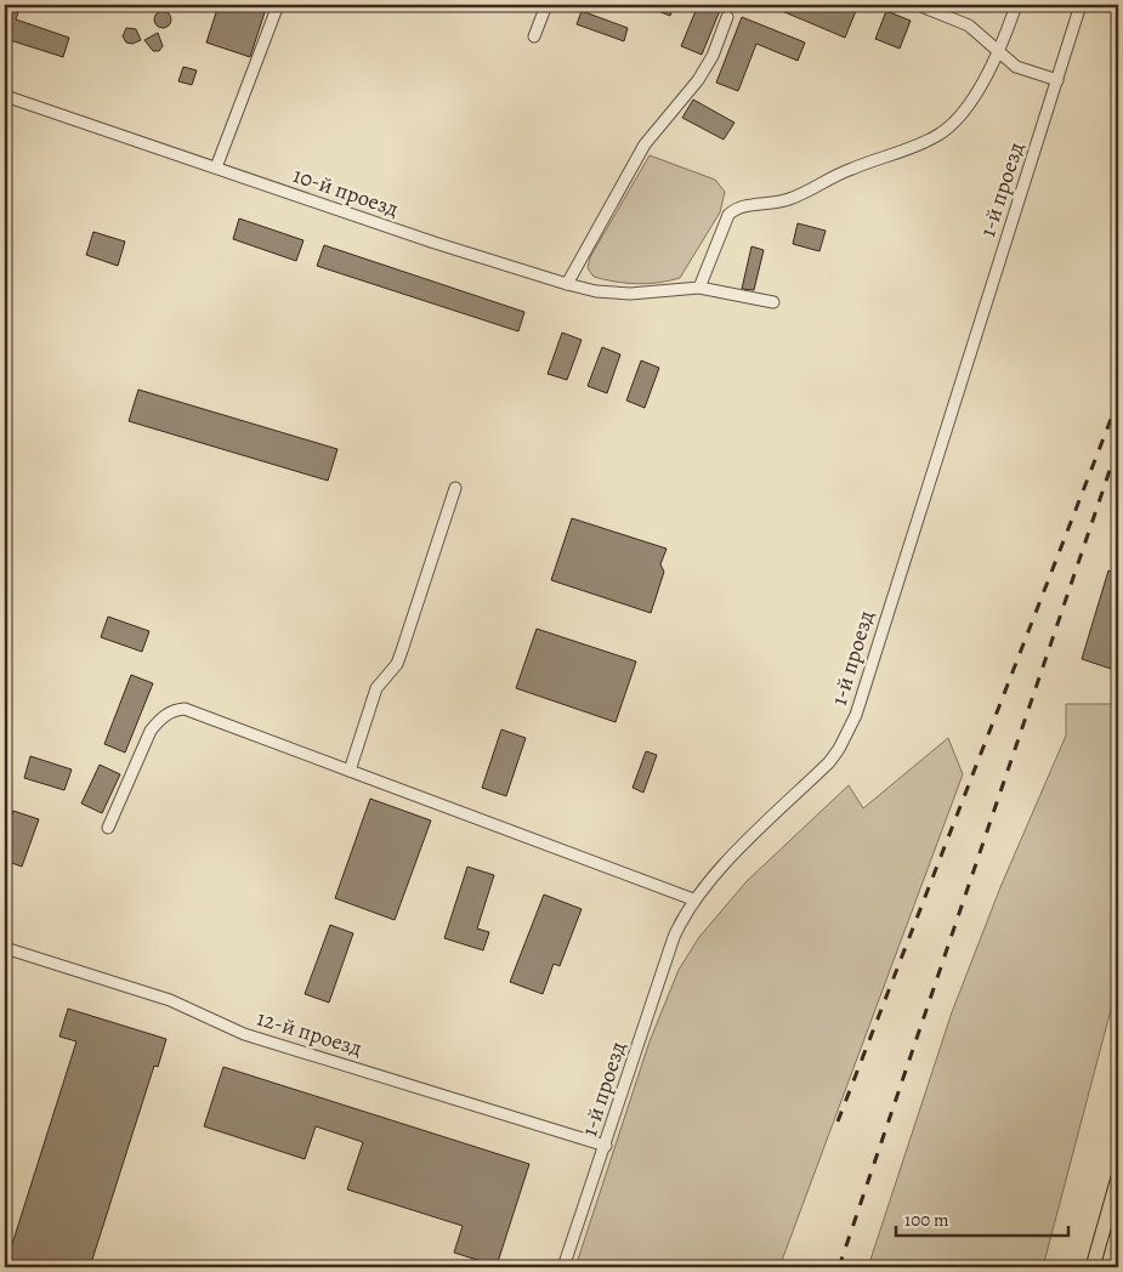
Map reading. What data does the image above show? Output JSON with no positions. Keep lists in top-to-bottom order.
{
  "streets": {
    "street": ["1-й проезд", "10-й проезд", "12-й проезд"]
  },
  "crossings": [
    ["1-й проезд", "12-й проезд"]
  ],
  "scale_bar": "100 m"
}
